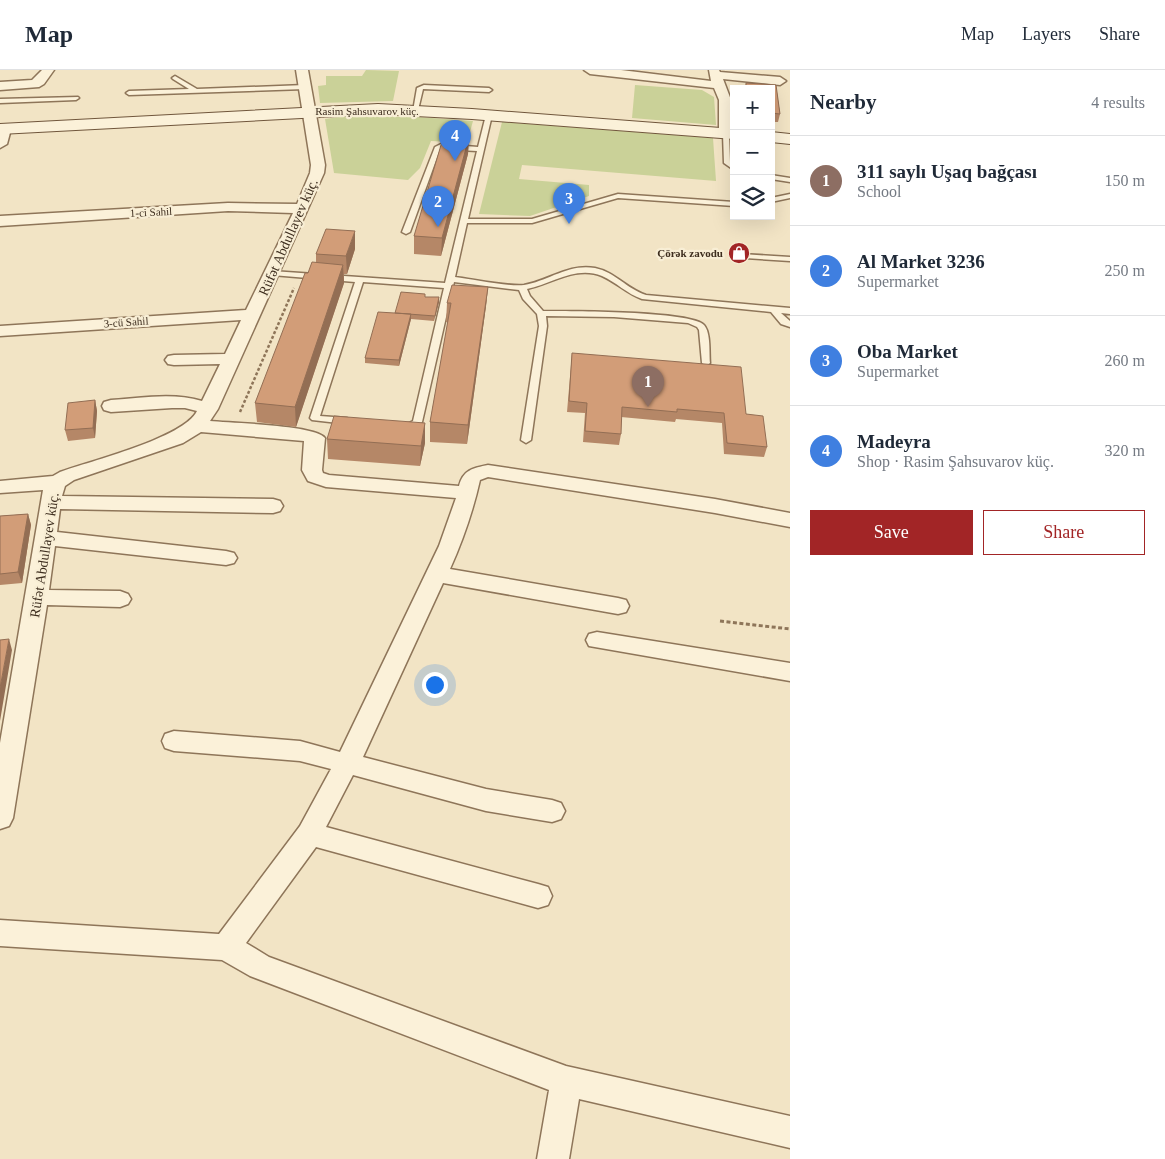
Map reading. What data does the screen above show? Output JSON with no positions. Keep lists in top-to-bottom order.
{
  "streets": {
    "street": [
      "Rasim Şahsuvarov küç.",
      "1-ci Sahil",
      "Rüfət Abdullayev küç.",
      "3-cü Sahil"
    ]
  },
  "crossings": [
    ["Rasim Şahsuvarov küç.", "Rüfət Abdullayev küç."],
    ["1-ci Sahil", "Rüfət Abdullayev küç."],
    ["Rüfət Abdullayev küç.", "3-cü Sahil"]
  ],
  "places": {
    "shop": ["Çörək zavodu"]
  },
  "page": {
    "header": "Map",
    "nav": ["Map", "Layers", "Share"],
    "heading": ["Nearby", "4 results"],
    "map_buttons": ["+", "−"],
    "pins": [
      "4",
      "3",
      "2",
      "1"
    ],
    "list": [
      {
        "mark": "1",
        "name": "311 saylı Uşaq bağçası",
        "note": "School",
        "value": "150 m"
      },
      {
        "mark": "2",
        "name": "Al Market 3236",
        "note": "Supermarket",
        "value": "250 m"
      },
      {
        "mark": "3",
        "name": "Oba Market",
        "note": "Supermarket",
        "value": "260 m"
      },
      {
        "mark": "4",
        "name": "Madeyra",
        "note": "Shop · Rasim Şahsuvarov küç.",
        "value": "320 m"
      }
    ],
    "buttons": ["Save", "Share"]
  }
}
